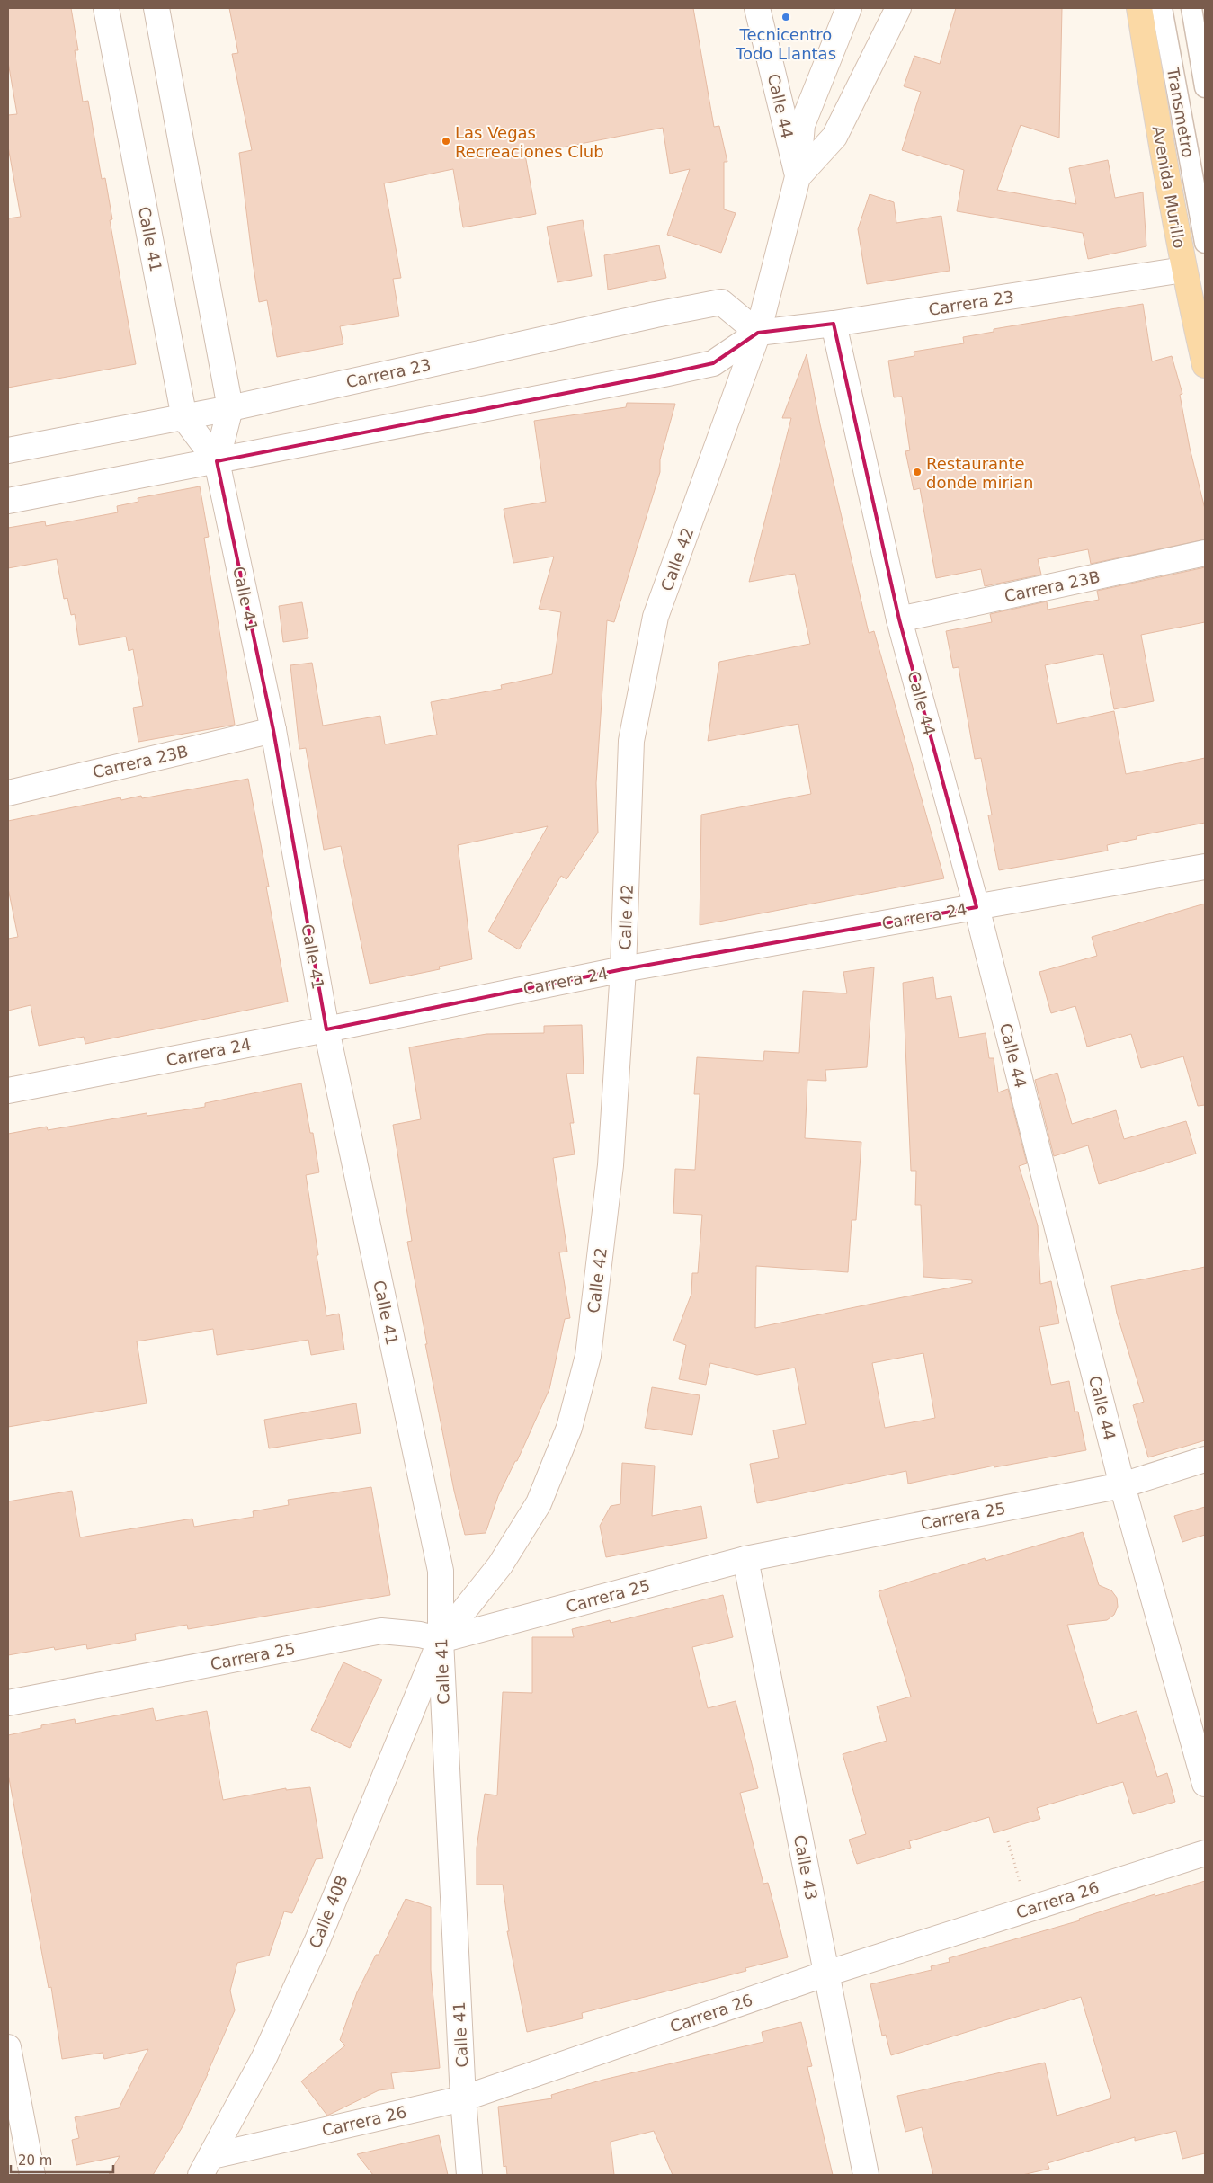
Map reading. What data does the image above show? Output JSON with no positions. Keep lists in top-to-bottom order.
{
  "streets": {
    "main road": ["Avenida Murillo"],
    "street": [
      "Calle 44",
      "Calle 41",
      "Carrera 23",
      "Calle 42",
      "Carrera 23B",
      "Carrera 24",
      "Carrera 25",
      "Calle 43",
      "Carrera 26",
      "Calle 40B"
    ],
    "lane": ["Transmetro"]
  },
  "crossings": [
    ["Calle 44", "Carrera 23"],
    ["Calle 44", "Calle 42"],
    ["Calle 44", "Carrera 23B"],
    ["Calle 44", "Carrera 24"],
    ["Calle 44", "Carrera 25"],
    ["Avenida Murillo", "Carrera 23"],
    ["Calle 41", "Carrera 23"],
    ["Calle 41", "Calle 42"],
    ["Calle 41", "Carrera 23B"],
    ["Calle 41", "Carrera 24"],
    ["Calle 41", "Carrera 25"],
    ["Calle 41", "Carrera 26"],
    ["Calle 41", "Calle 40B"],
    ["Carrera 23", "Calle 42"],
    ["Calle 42", "Carrera 24"],
    ["Calle 42", "Carrera 25"],
    ["Calle 42", "Calle 40B"],
    ["Carrera 25", "Calle 43"],
    ["Carrera 25", "Calle 40B"],
    ["Calle 43", "Carrera 26"],
    ["Carrera 26", "Calle 40B"]
  ],
  "places": ["Tecnicentro Todo Llantas", "Las Vegas Recreaciones Club", "Restaurante donde mirian"],
  "scale_bar": "20 m"
}
